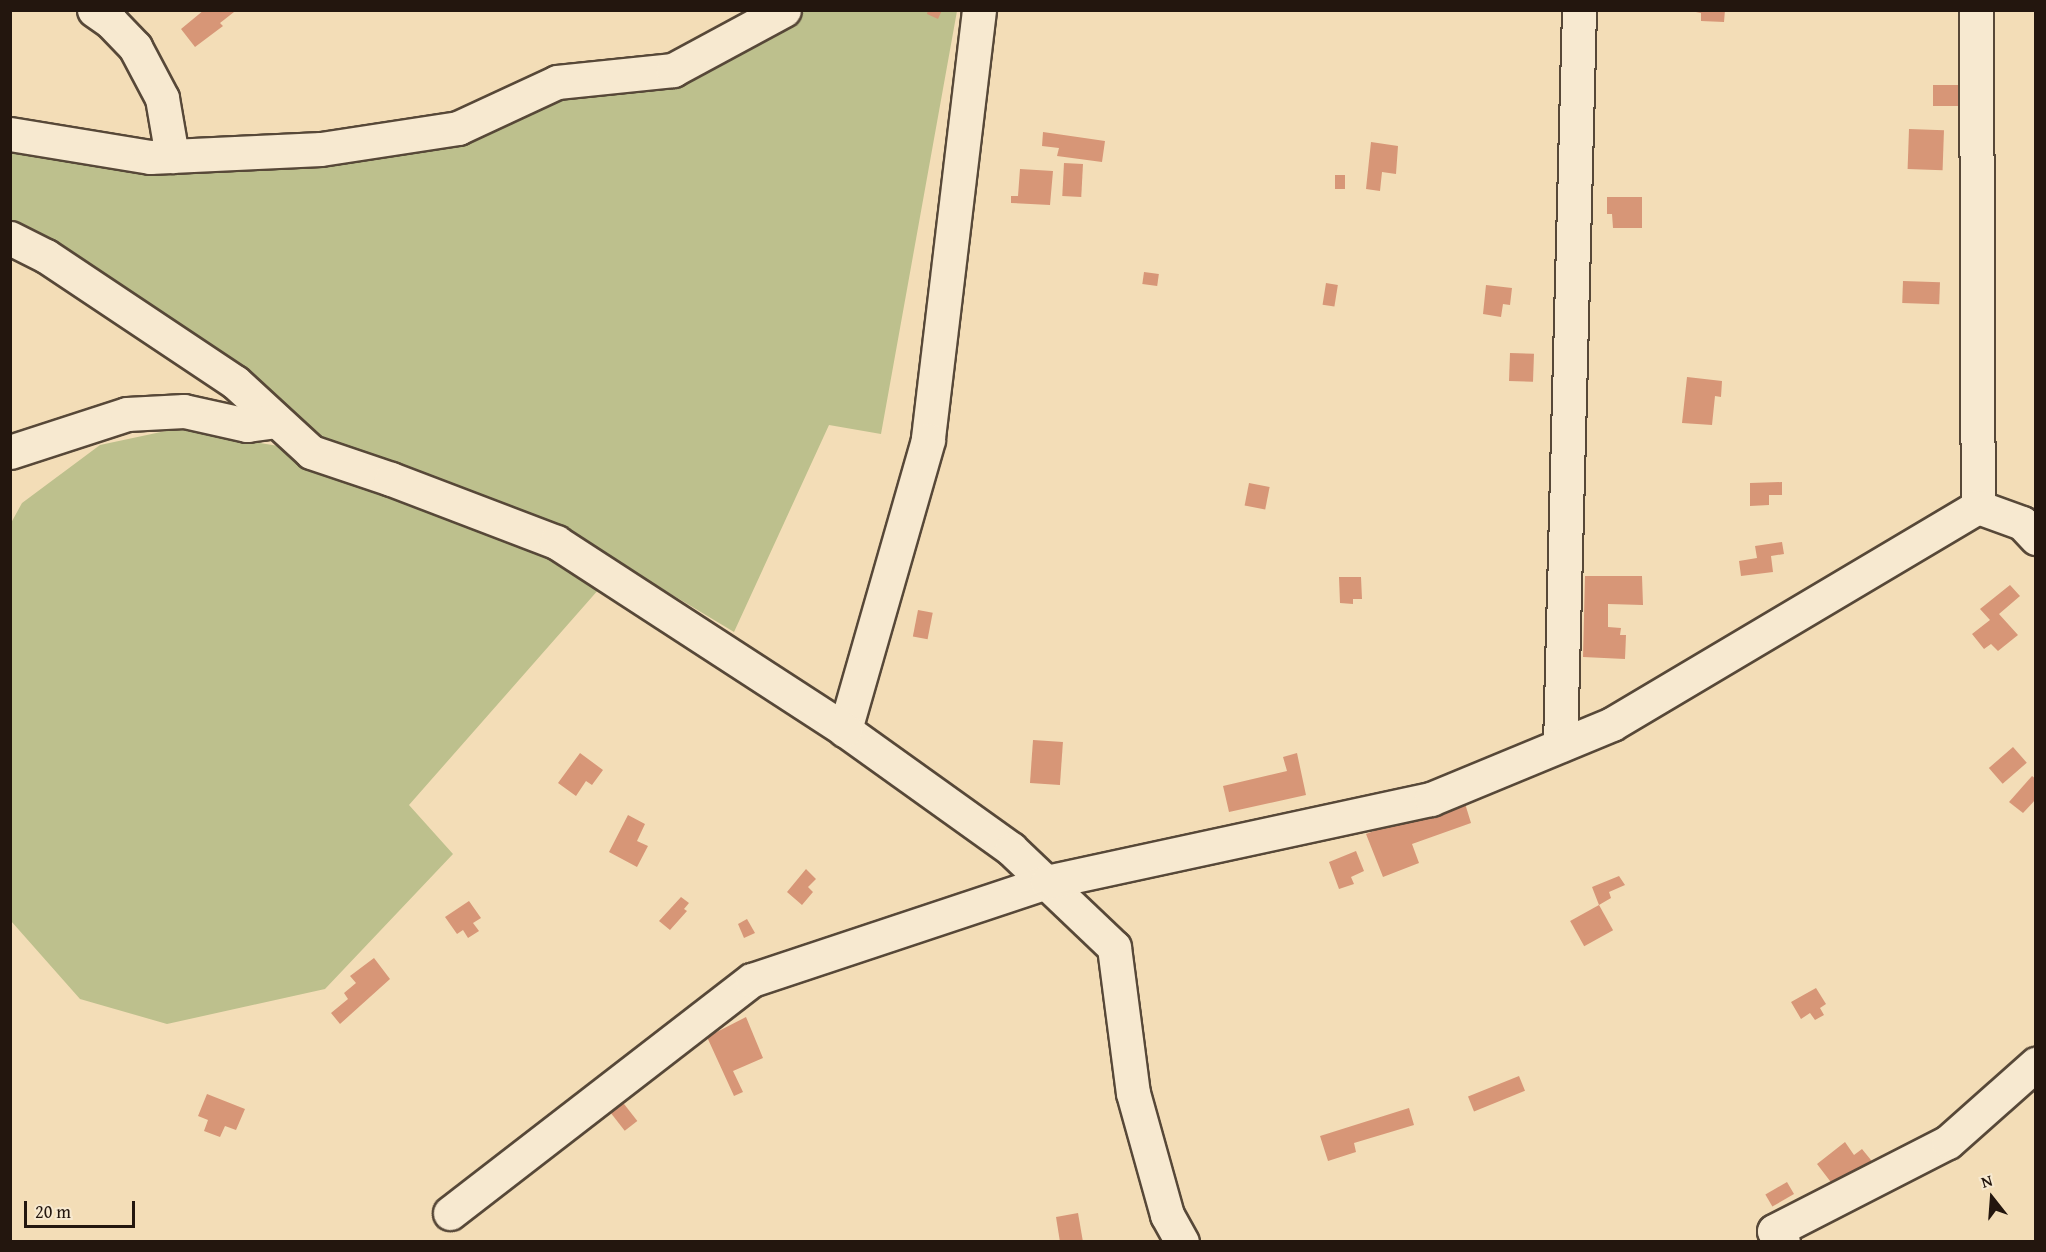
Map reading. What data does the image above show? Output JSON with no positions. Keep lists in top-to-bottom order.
{
  "scale_bar": "20 m",
  "north": "top"
}
